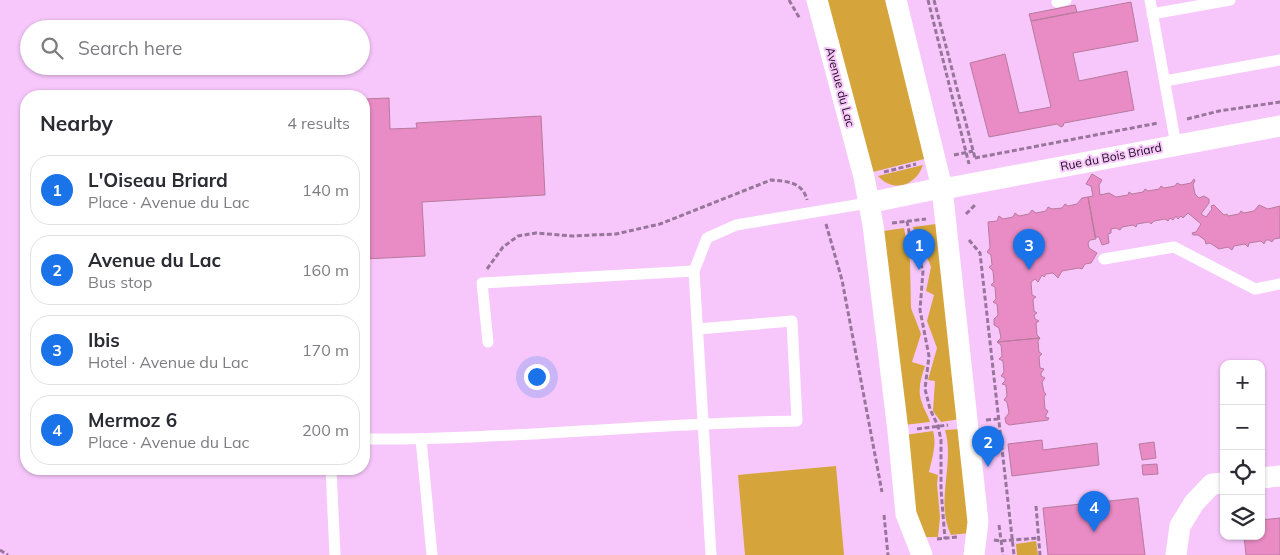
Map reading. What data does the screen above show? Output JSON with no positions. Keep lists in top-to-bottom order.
{
  "streets": {
    "street": ["Avenue du Lac", "Rue du Bois Briard"]
  },
  "page": {
    "search": "Search here",
    "heading": ["Nearby", "4 results"],
    "list": [
      {
        "mark": "1",
        "name": "L'Oiseau Briard",
        "note": "Place · Avenue du Lac",
        "value": "140 m"
      },
      {
        "mark": "2",
        "name": "Avenue du Lac",
        "note": "Bus stop",
        "value": "160 m"
      },
      {
        "mark": "3",
        "name": "Ibis",
        "note": "Hotel · Avenue du Lac",
        "value": "170 m"
      },
      {
        "mark": "4",
        "name": "Mermoz 6",
        "note": "Place · Avenue du Lac",
        "value": "200 m"
      }
    ],
    "pins": [
      "1",
      "3",
      "2",
      "4"
    ],
    "map_buttons": ["+", "−"]
  }
}
